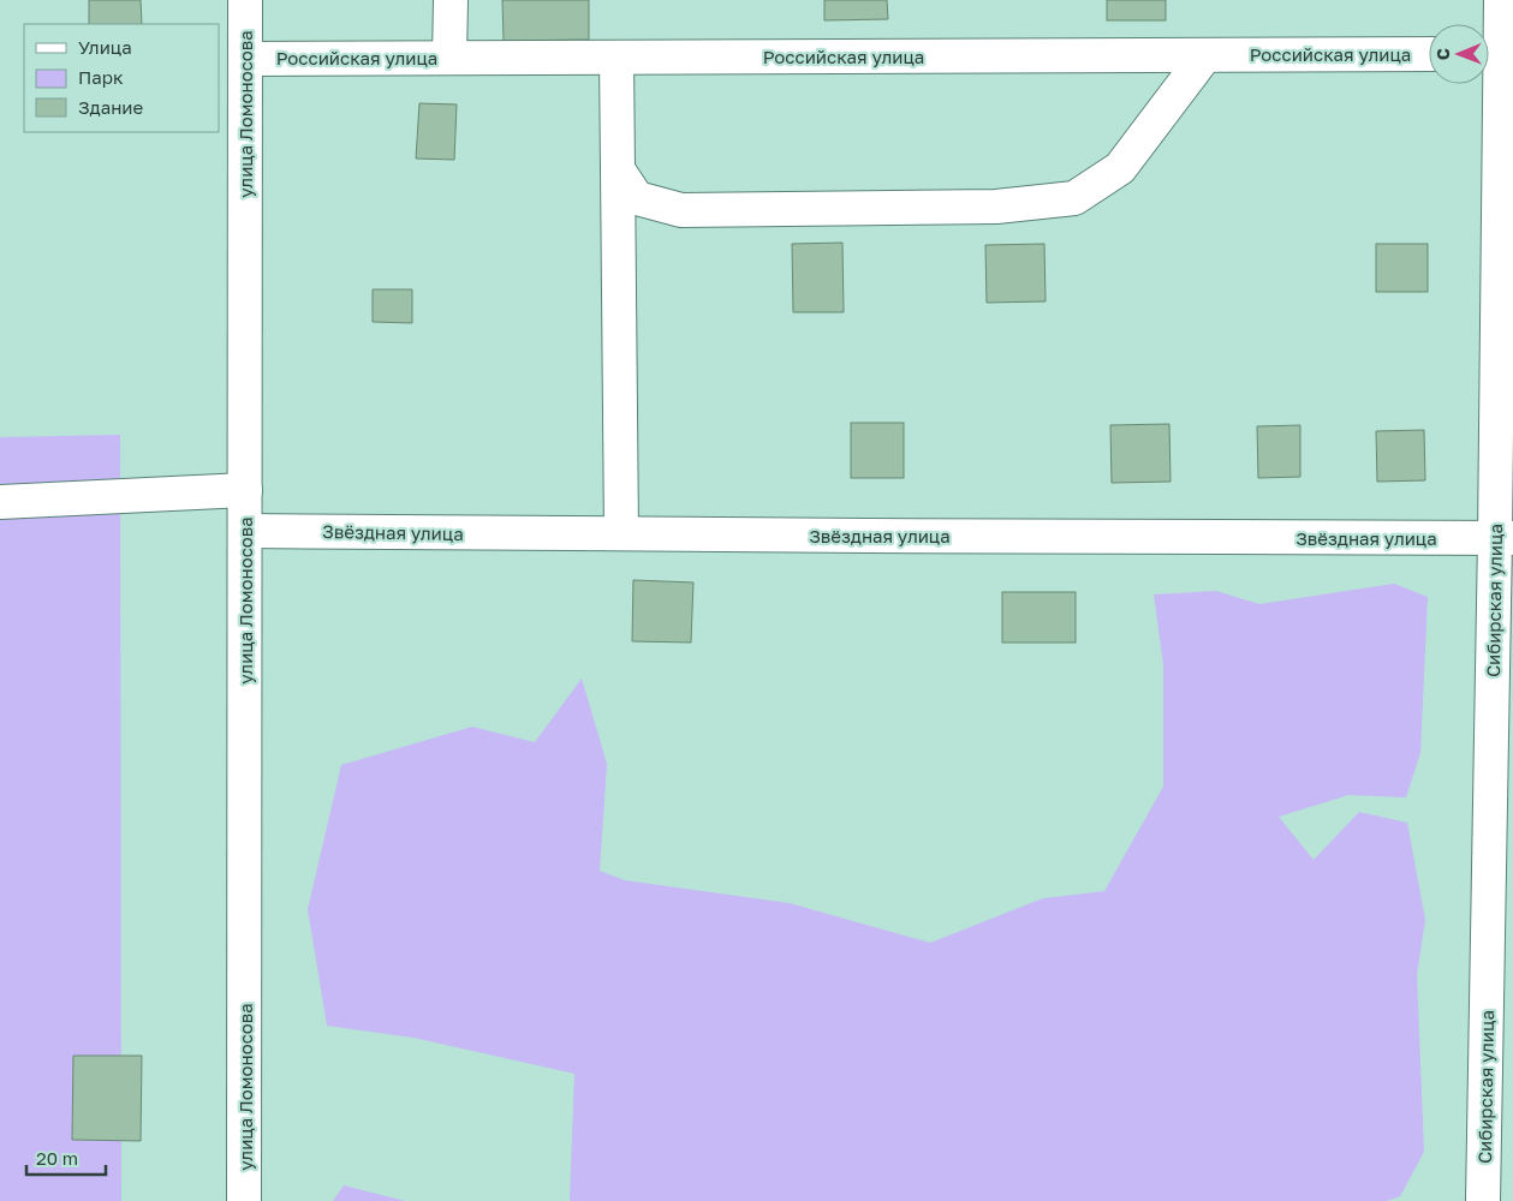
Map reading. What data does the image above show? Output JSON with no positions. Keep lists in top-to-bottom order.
{
  "streets": {
    "street": [
      "Российская улица",
      "улица Ломоносова",
      "Звёздная улица",
      "Сибирская улица"
    ]
  },
  "crossings": [
    ["Российская улица", "улица Ломоносова"],
    ["улица Ломоносова", "Звёздная улица"],
    ["Звёздная улица", "Сибирская улица"]
  ],
  "legend": ["Улица", "Парк", "Здание"],
  "scale_bar": "20 m",
  "north": "left"
}
